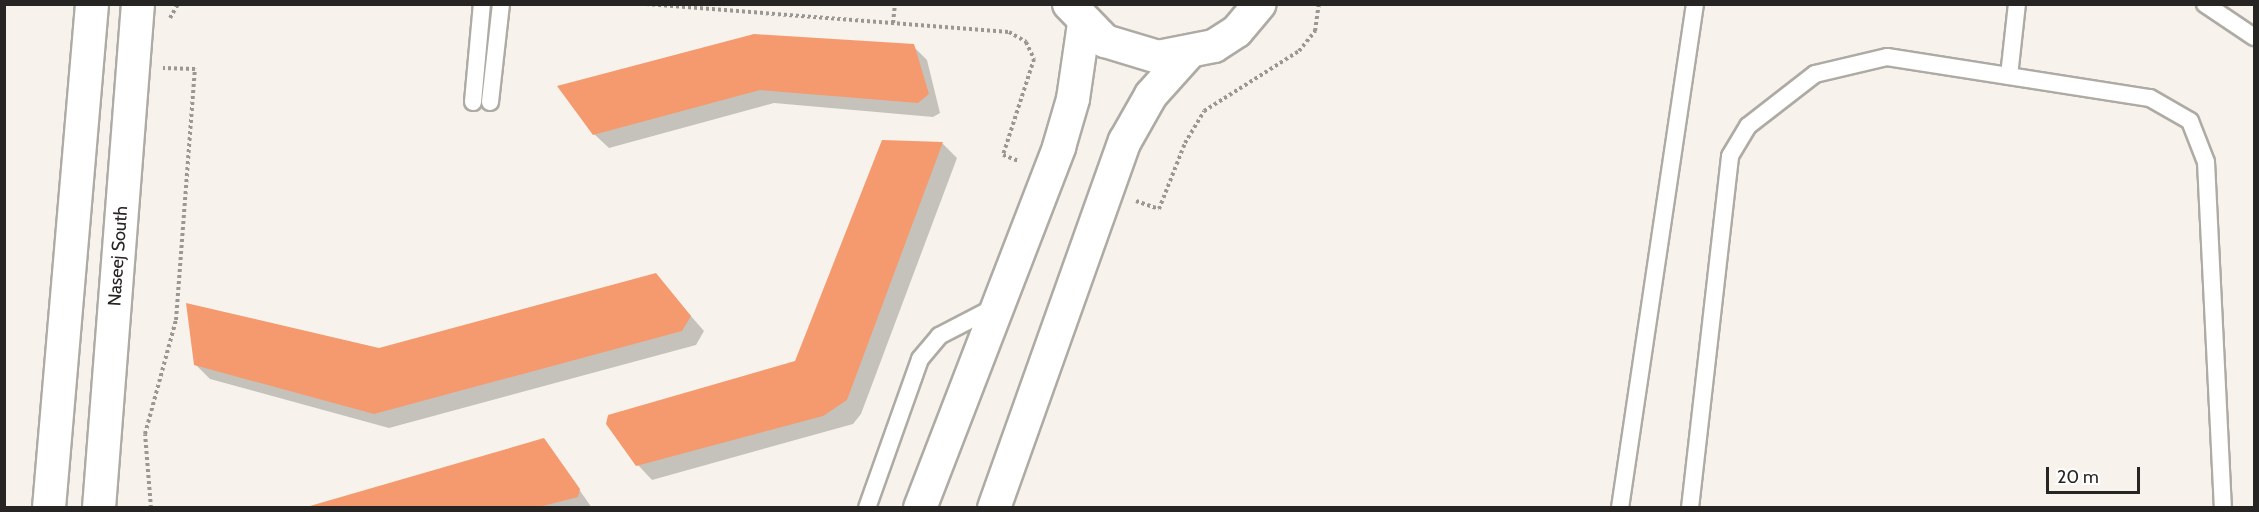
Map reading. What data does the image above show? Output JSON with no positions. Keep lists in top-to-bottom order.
{
  "streets": {
    "street": ["Naseej South"]
  },
  "scale_bar": "20 m"
}
